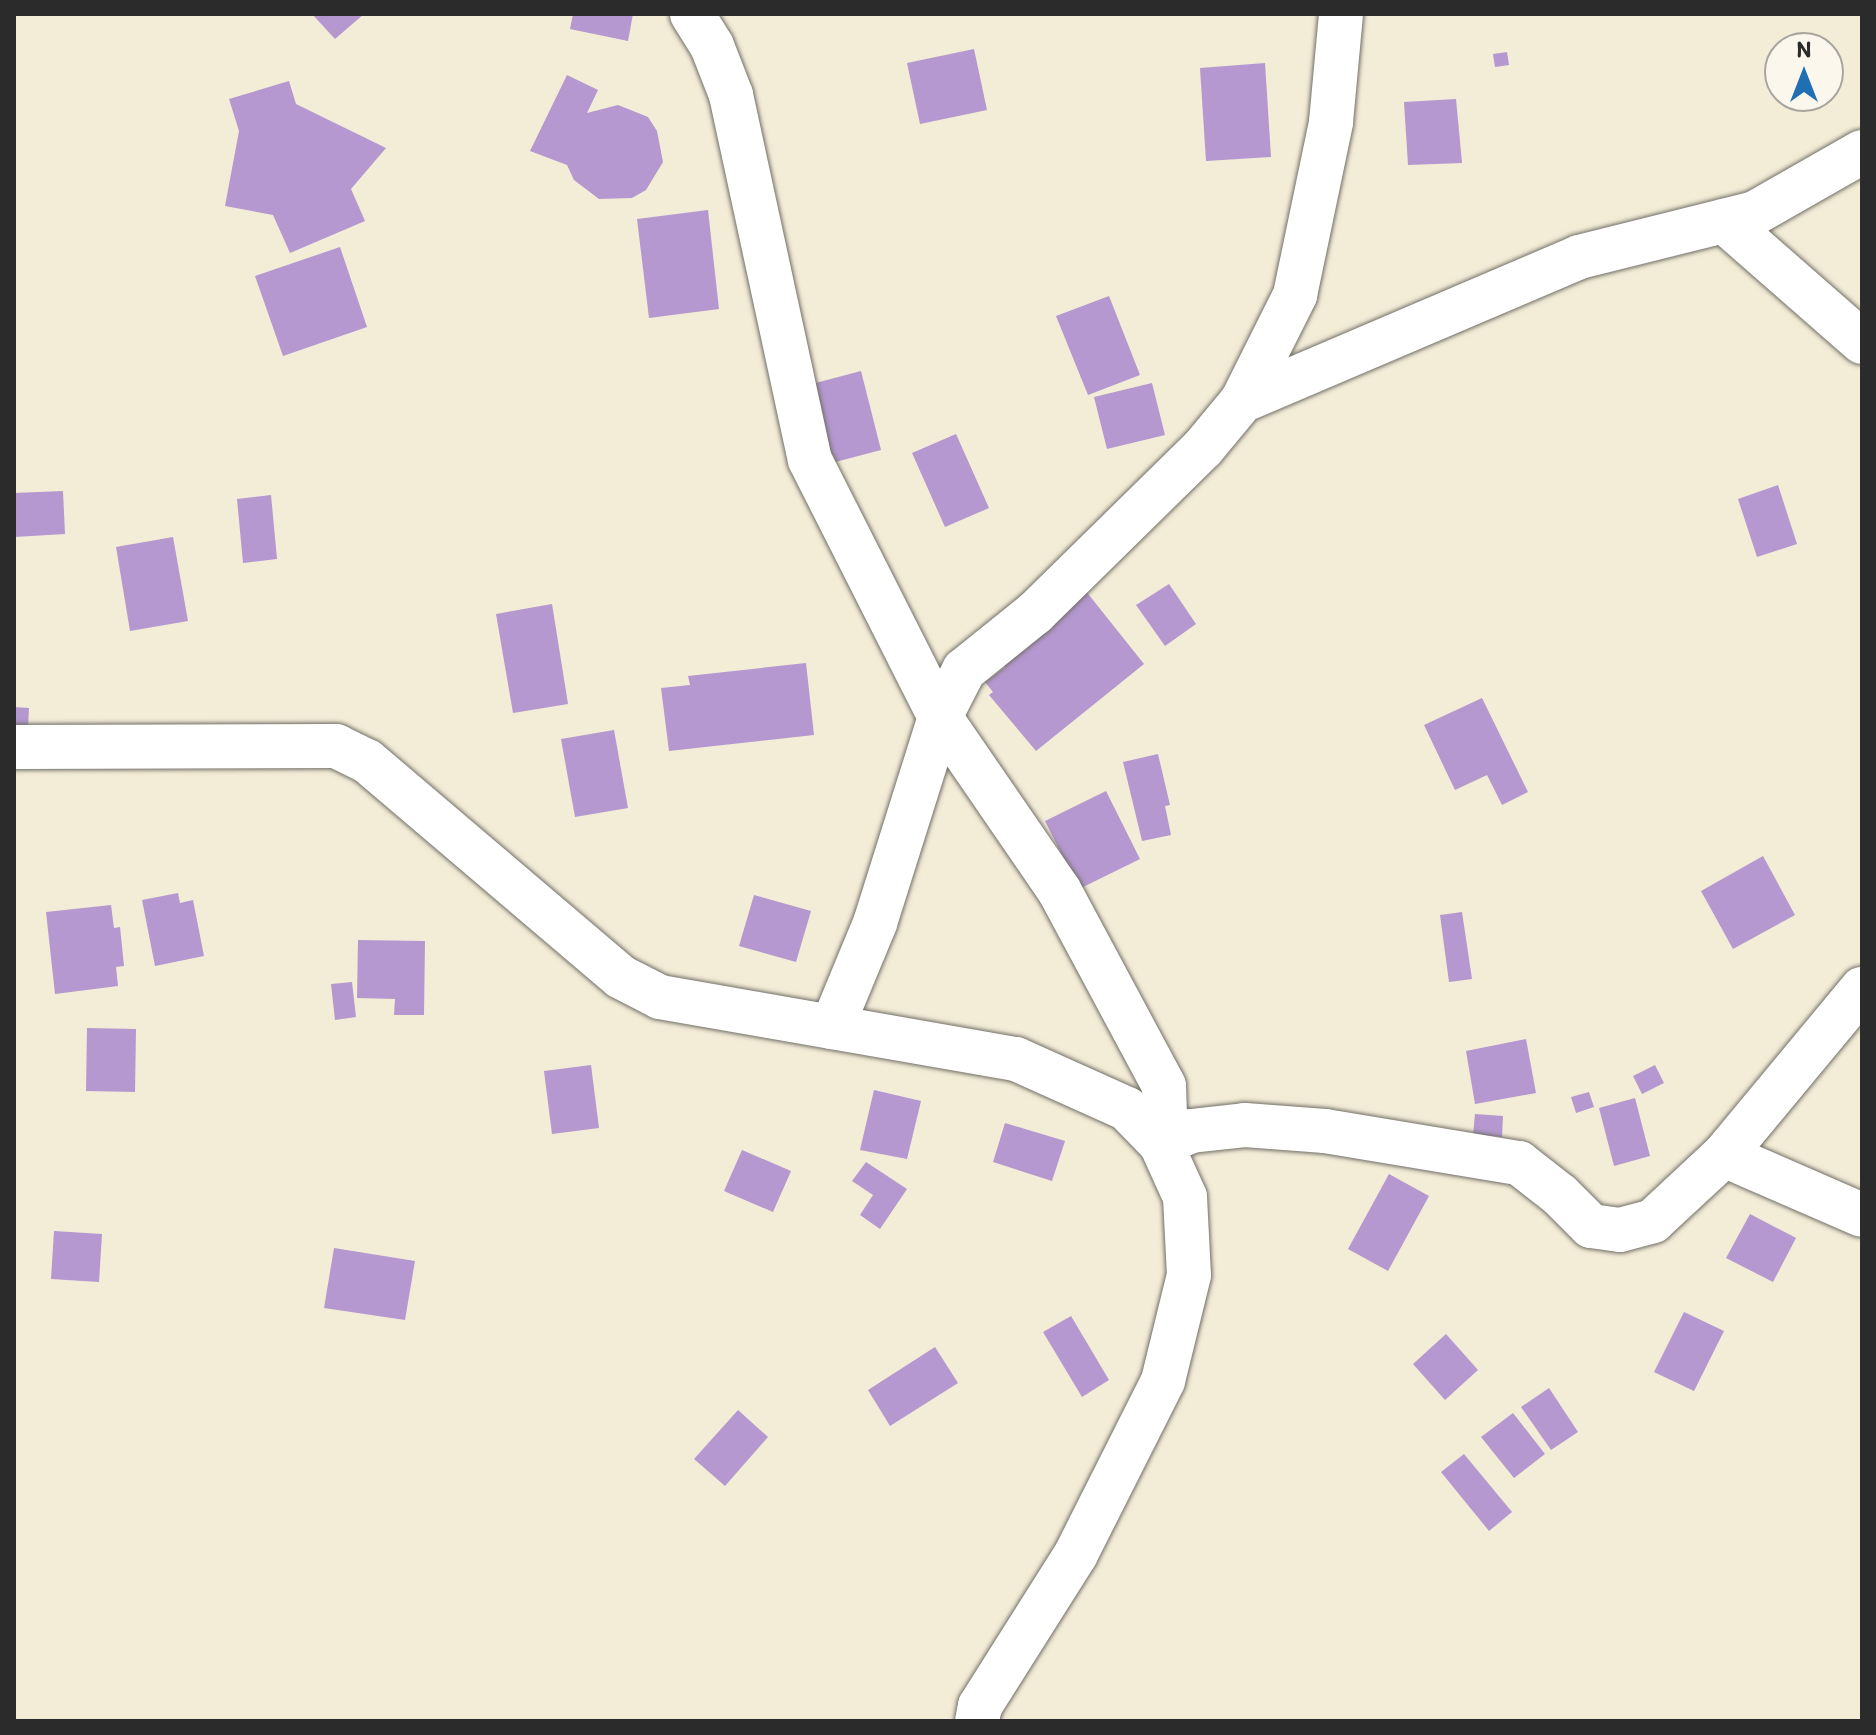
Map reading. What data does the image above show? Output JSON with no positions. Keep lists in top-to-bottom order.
{
  "north": "top"
}
